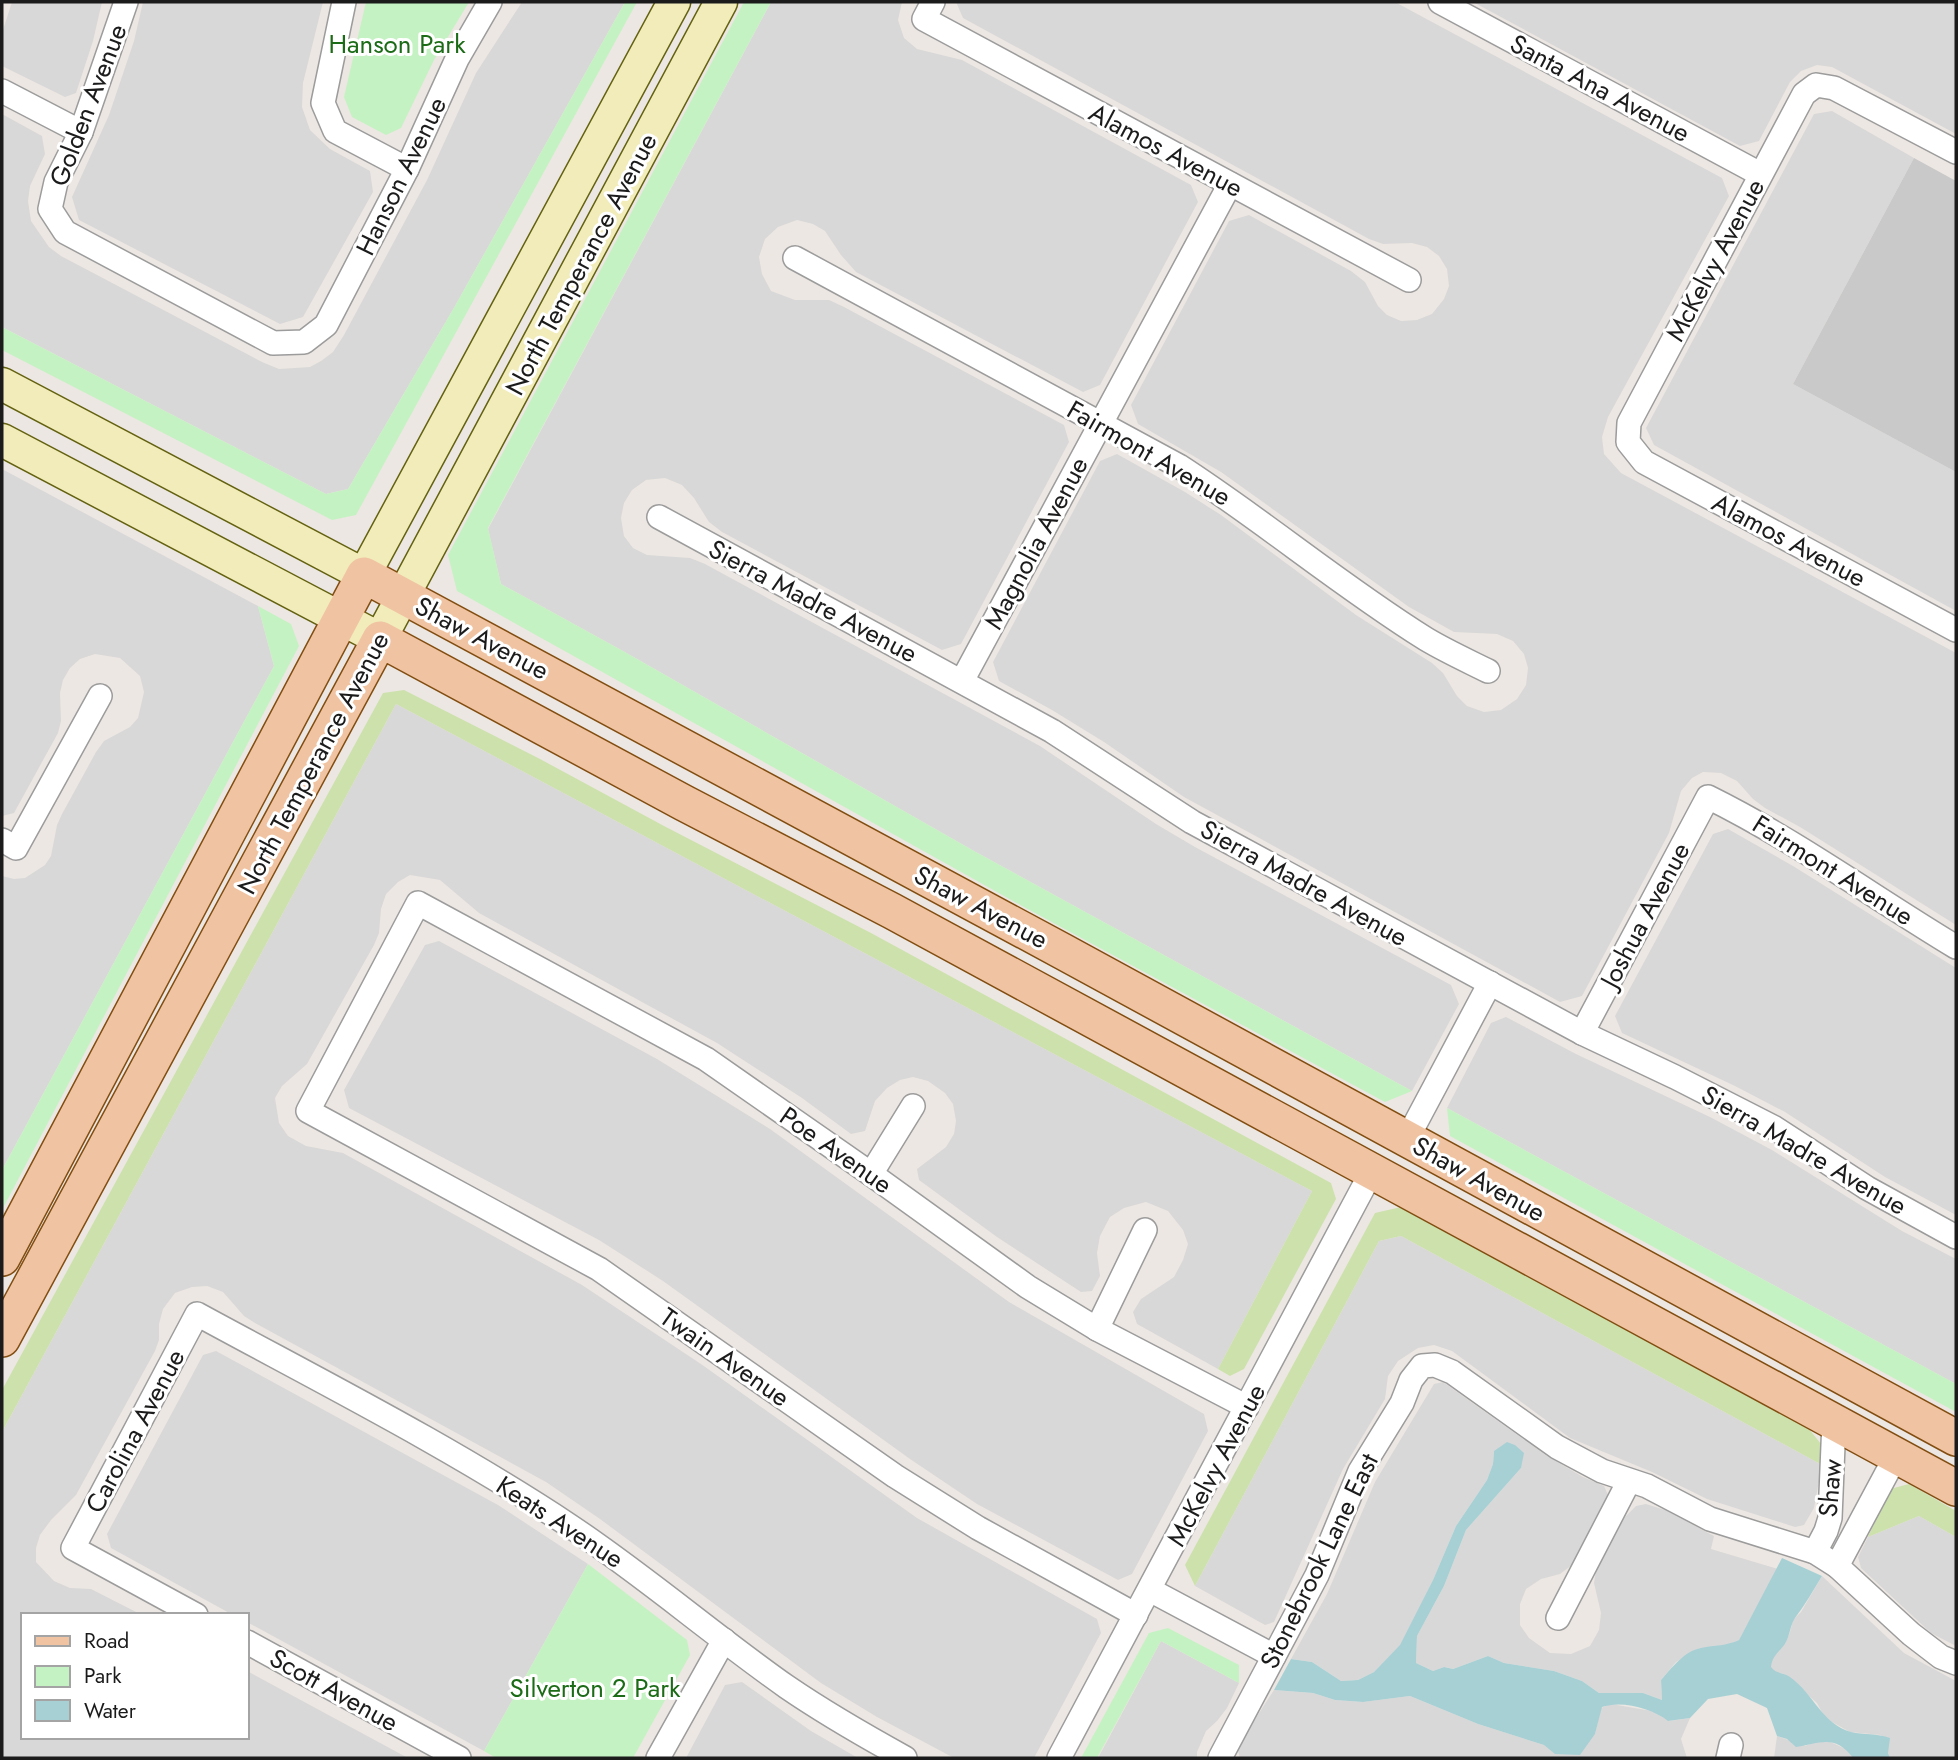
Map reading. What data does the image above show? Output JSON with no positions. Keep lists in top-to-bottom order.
{
  "streets": {
    "main road": ["North Temperance Avenue", "Shaw Avenue"],
    "street": [
      "Santa Ana Avenue",
      "Golden Avenue",
      "Alamos Avenue",
      "Hanson Avenue",
      "McKelvy Avenue",
      "Fairmont Avenue",
      "Magnolia Avenue",
      "Sierra Madre Avenue",
      "Joshua Avenue",
      "Poe Avenue",
      "Twain Avenue",
      "Carolina Avenue",
      "Shaw",
      "Keats Avenue",
      "Stonebrook Lane East",
      "Scott Avenue"
    ]
  },
  "crossings": [
    ["Santa Ana Avenue", "McKelvy Avenue"],
    ["Golden Avenue", "Hanson Avenue"],
    ["Alamos Avenue", "McKelvy Avenue"],
    ["Alamos Avenue", "Magnolia Avenue"],
    ["McKelvy Avenue", "Shaw Avenue"],
    ["McKelvy Avenue", "Poe Avenue"],
    ["McKelvy Avenue", "Twain Avenue"],
    ["North Temperance Avenue", "Shaw Avenue"],
    ["Fairmont Avenue", "Magnolia Avenue"],
    ["Fairmont Avenue", "Joshua Avenue"],
    ["Magnolia Avenue", "Sierra Madre Avenue"],
    ["Sierra Madre Avenue", "Joshua Avenue"],
    ["Shaw Avenue", "Shaw"],
    ["Poe Avenue", "Twain Avenue"],
    ["Carolina Avenue", "Keats Avenue"]
  ],
  "parks": ["Hanson Park", "Silverton 2 Park"],
  "legend": ["Road", "Park", "Water"]
}
